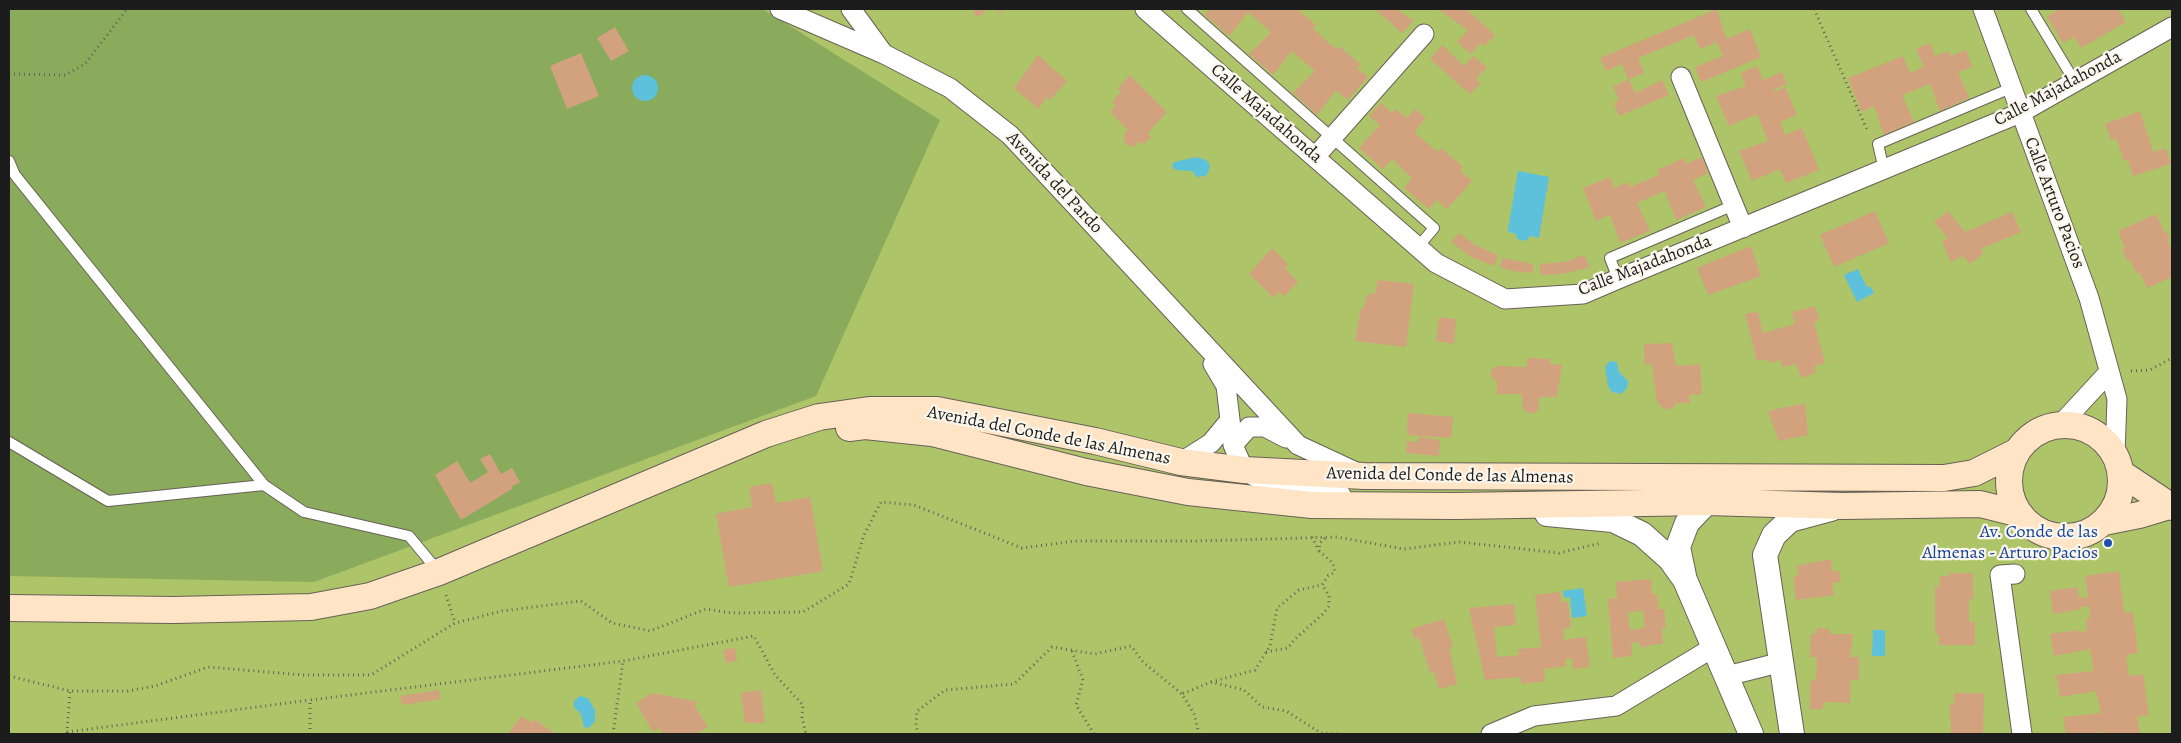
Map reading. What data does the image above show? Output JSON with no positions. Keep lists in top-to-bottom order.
{
  "streets": {
    "main road": ["Avenida del Conde de las Almenas"],
    "street": ["Calle Majadahonda", "Avenida del Pardo", "Calle Arturo Pacios"]
  },
  "crossings": [
    ["Calle Majadahonda", "Calle Arturo Pacios"],
    ["Calle Arturo Pacios", "Avenida del Conde de las Almenas"]
  ],
  "places": ["Av. Conde de las Almenas - Arturo Pacios"]
}
